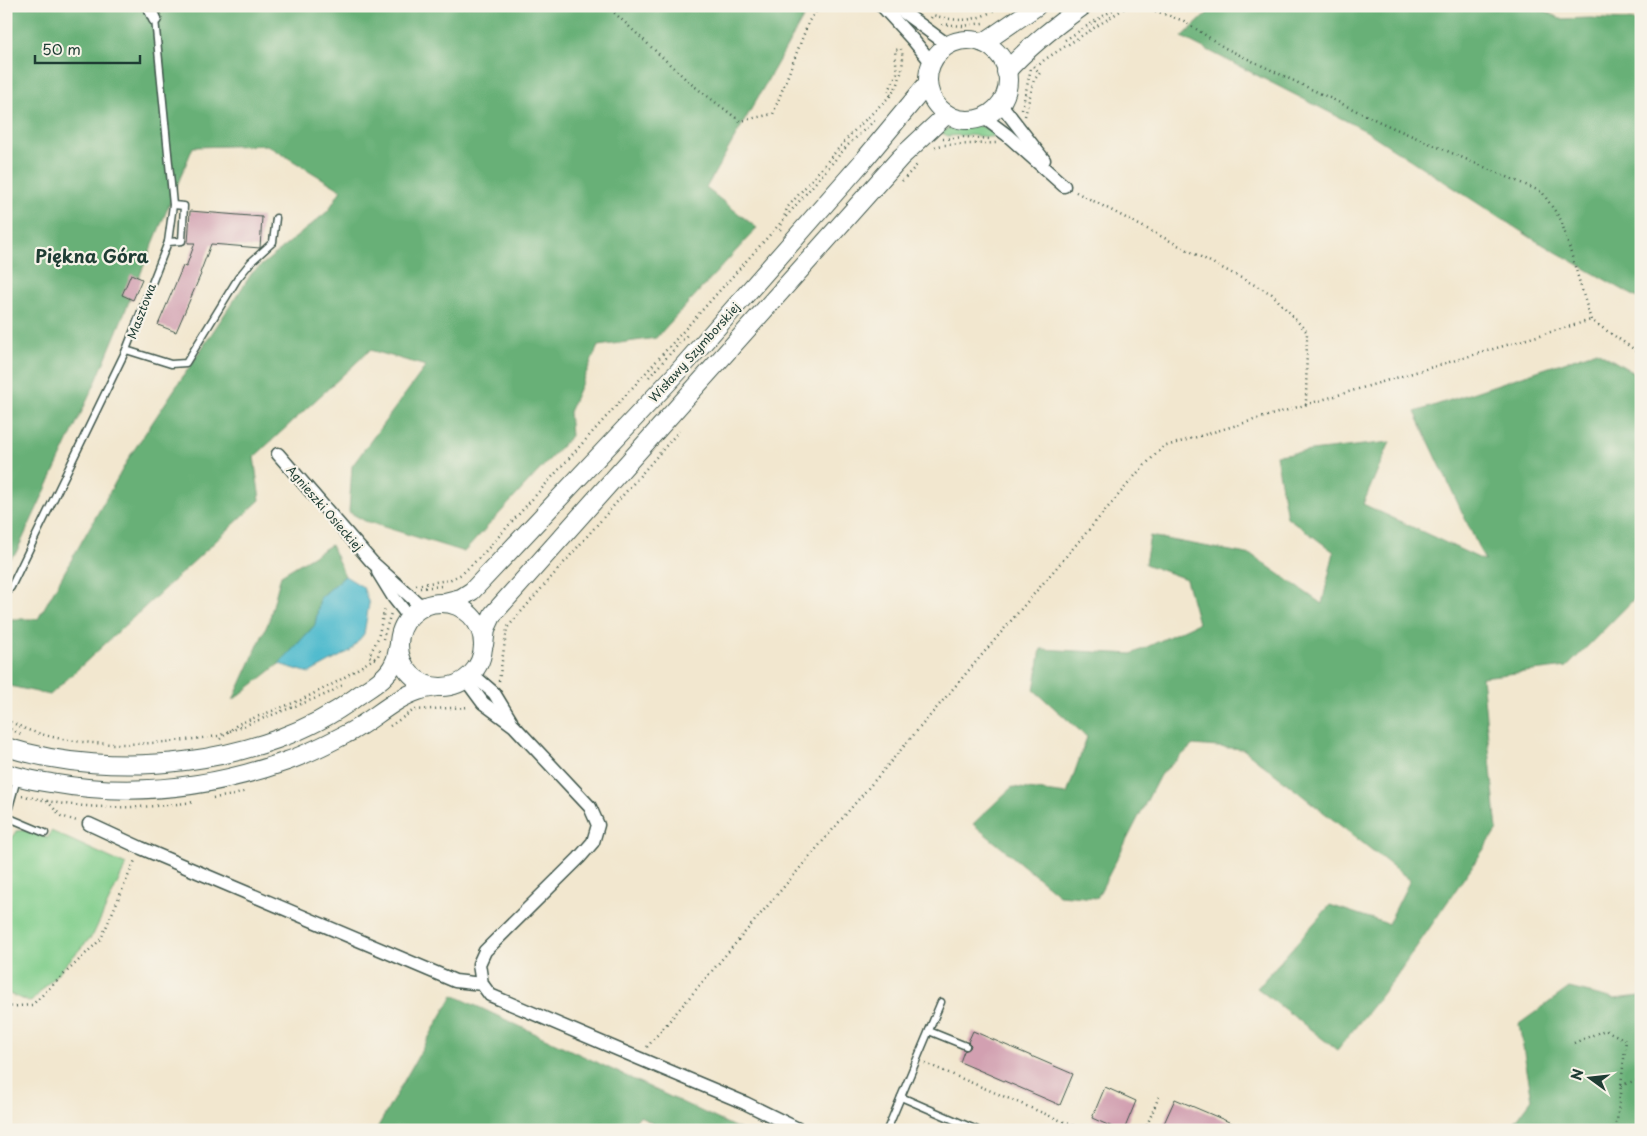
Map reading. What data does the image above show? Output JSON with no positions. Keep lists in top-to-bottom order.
{
  "streets": {
    "main road": ["Wisławy Szymborskiej"],
    "street": ["Masztowa", "Agnieszki Osieckiej"]
  },
  "crossings": [
    ["Wisławy Szymborskiej", "Agnieszki Osieckiej"]
  ],
  "districts": ["Piękna Góra"],
  "scale_bar": "50 m",
  "north": "left"
}
